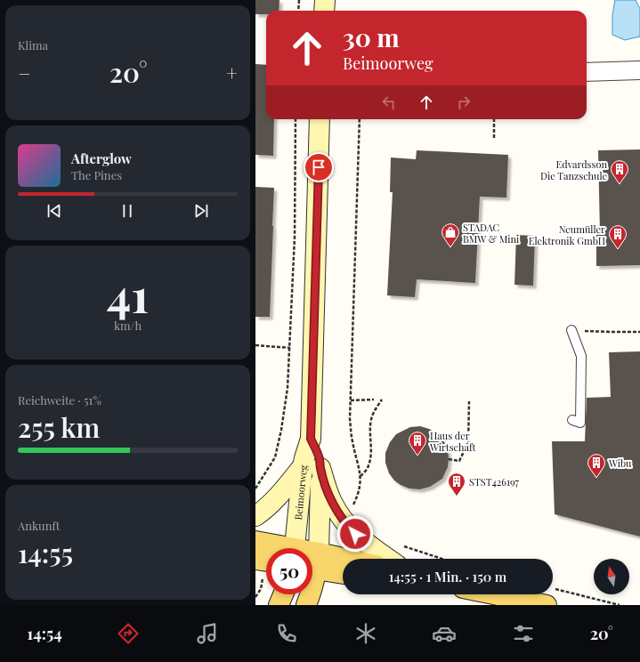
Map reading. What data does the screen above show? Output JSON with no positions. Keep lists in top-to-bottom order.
{
  "streets": {
    "main road": ["Beimoorweg"]
  },
  "places": {
    "building": [
      "Edvardsson Die Tanzschule",
      "Neumüller Elektronik GmbH",
      "Haus der Wirtschaft",
      "Wibu",
      "STST426197"
    ],
    "shop": ["STADAC BMW & Mini"]
  },
  "north": "top",
  "page": {
    "tile": [
      "Klima",
      ["41", "km/h"],
      ["Reichweite · 51%", "255 km"],
      ["Ankunft", "14:55"]
    ],
    "turn": ["30 m", "Beimoorweg"],
    "heat": ["−", "20°", "+"],
    "song": ["Afterglow", "The Pines"],
    "limit": "50",
    "trip": "14:55 · 1 Min. · 150 m",
    "tabs": ["14:54", "20°"]
  }
}
